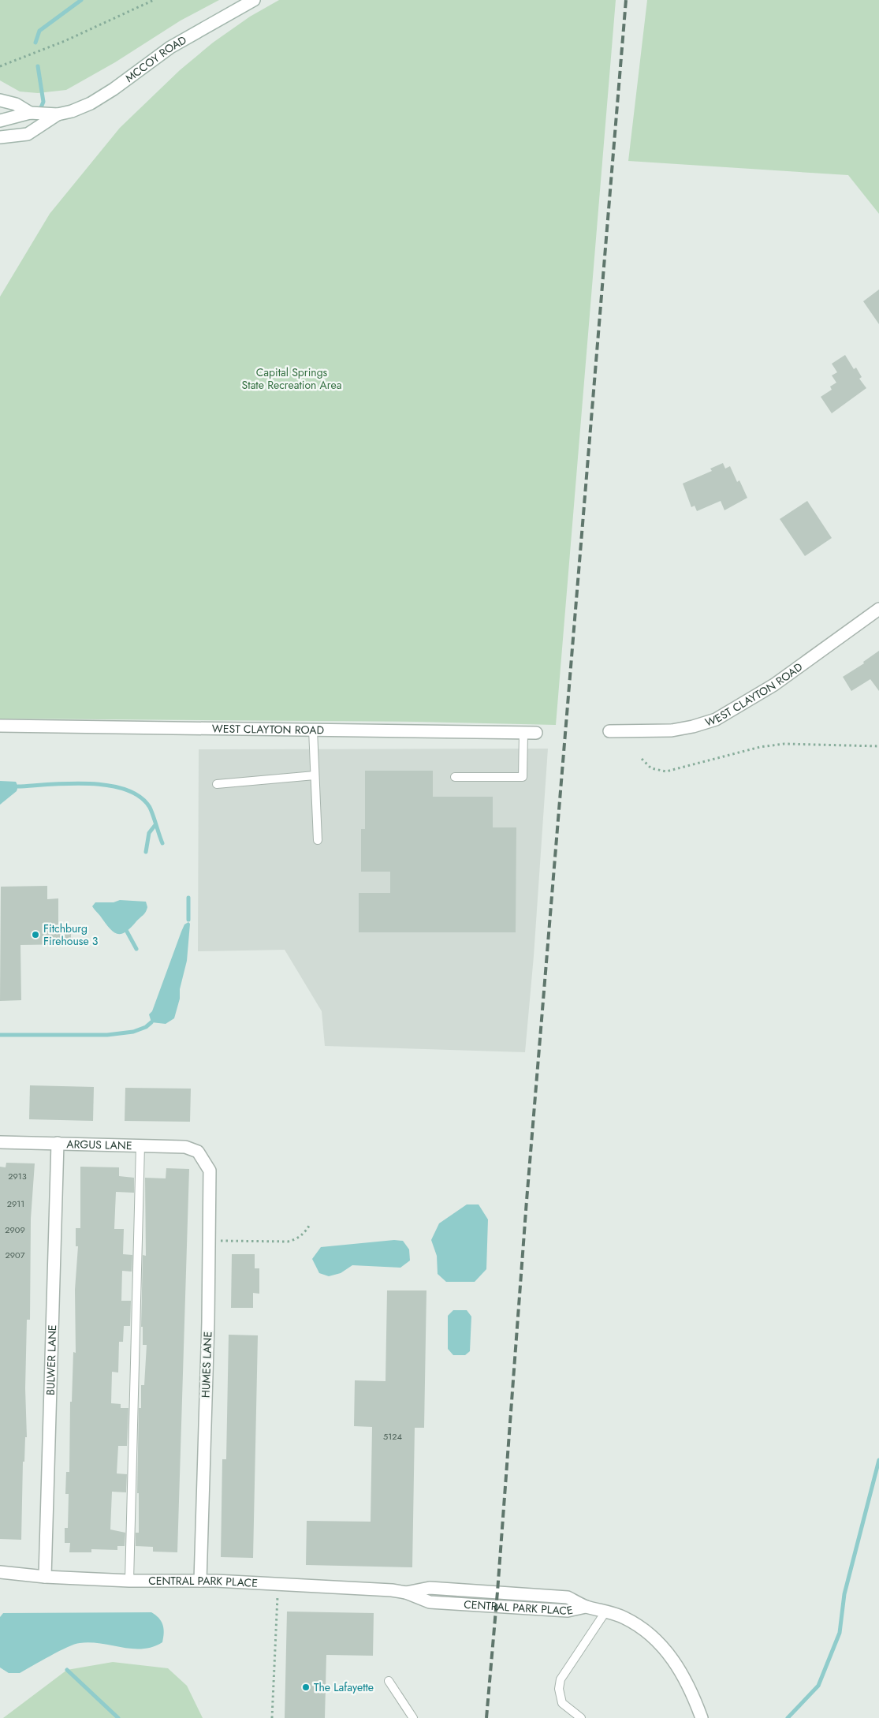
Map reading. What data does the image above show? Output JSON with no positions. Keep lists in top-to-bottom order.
{
  "streets": {
    "street": [
      "MCCOY ROAD",
      "WEST CLAYTON ROAD",
      "ARGUS LANE",
      "BULWER LANE",
      "HUMES LANE",
      "CENTRAL PARK PLACE"
    ]
  },
  "crossings": [
    ["ARGUS LANE", "BULWER LANE"],
    ["ARGUS LANE", "HUMES LANE"],
    ["BULWER LANE", "CENTRAL PARK PLACE"],
    ["HUMES LANE", "CENTRAL PARK PLACE"]
  ],
  "parks": ["Capital Springs State Recreation Area"],
  "places": ["Fitchburg Firehouse 3", "The Lafayette"],
  "house_numbers": [
    "2913",
    "2911",
    "2909",
    "2907",
    "5124"
  ]
}
